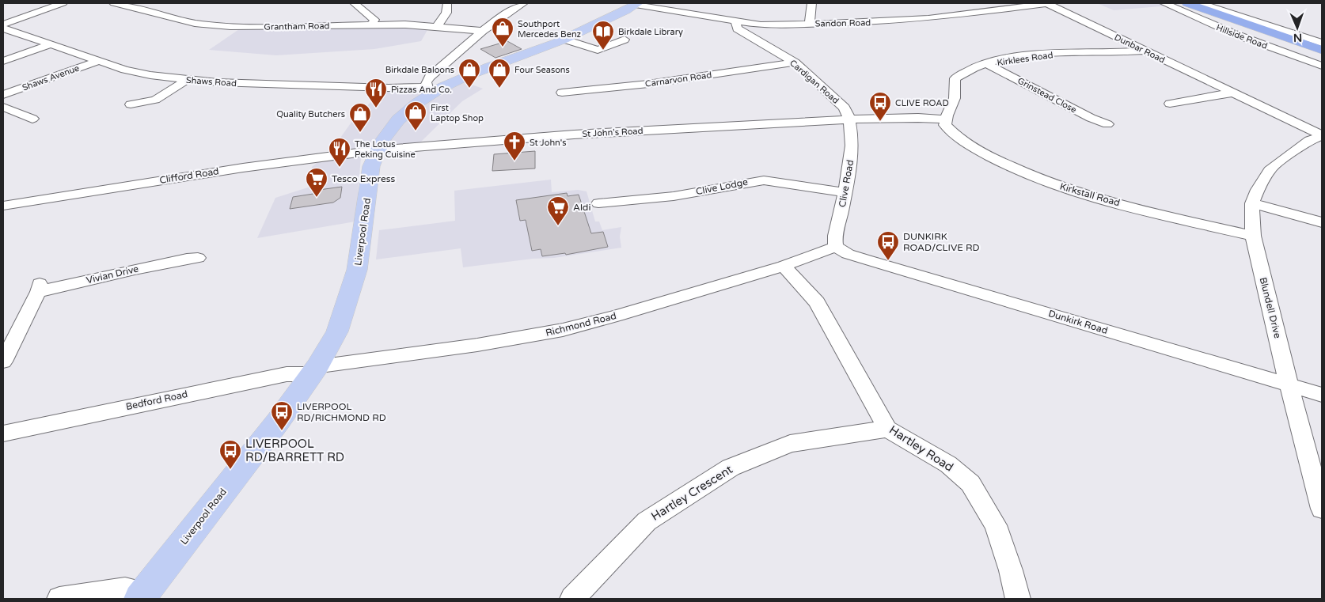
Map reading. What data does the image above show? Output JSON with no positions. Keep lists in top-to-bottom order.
{
  "streets": {
    "main road": ["Liverpool Road"],
    "street": [
      "Sandon Road",
      "Grantham Road",
      "Hillside Road",
      "Dunbar Road",
      "Kirklees Road",
      "Shaws Avenue",
      "Carnarvon Road",
      "Shaws Road",
      "Cardigan Road",
      "Grinstead Close",
      "St John's Road",
      "Clifford Road",
      "Clive Road",
      "Clive Lodge",
      "Kirkstall Road",
      "Vivian Drive",
      "Blundell Drive",
      "Dunkirk Road",
      "Richmond Road",
      "Bedford Road",
      "Hartley Road",
      "Hartley Crescent"
    ]
  },
  "crossings": [
    ["Sandon Road", "Dunbar Road"],
    ["Sandon Road", "Cardigan Road"],
    ["Sandon Road", "Liverpool Road"],
    ["Dunbar Road", "Kirklees Road"],
    ["Dunbar Road", "Blundell Drive"],
    ["Kirklees Road", "Grinstead Close"],
    ["Kirklees Road", "Kirkstall Road"],
    ["Shaws Avenue", "Shaws Road"],
    ["Carnarvon Road", "Cardigan Road"],
    ["Shaws Road", "Liverpool Road"],
    ["Cardigan Road", "St John's Road"],
    ["Cardigan Road", "Clive Road"],
    ["St John's Road", "Clifford Road"],
    ["St John's Road", "Clive Road"],
    ["St John's Road", "Liverpool Road"],
    ["Clifford Road", "Liverpool Road"],
    ["Clive Road", "Clive Lodge"],
    ["Clive Road", "Dunkirk Road"],
    ["Clive Road", "Richmond Road"],
    ["Kirkstall Road", "Blundell Drive"],
    ["Liverpool Road", "Richmond Road"],
    ["Liverpool Road", "Bedford Road"],
    ["Blundell Drive", "Dunkirk Road"],
    ["Dunkirk Road", "Richmond Road"],
    ["Richmond Road", "Bedford Road"],
    ["Richmond Road", "Hartley Road"],
    ["Hartley Road", "Hartley Crescent"]
  ],
  "places": {
    "shop": [
      "Southport Mercedes Benz",
      "Birkdale Baloons",
      "Four Seasons",
      "First Laptop Shop",
      "Quality Butchers"
    ],
    "library": ["Birkdale Library"],
    "restaurant": ["Pizzas And Co.", "The Lotus Peking Cuisine"],
    "bus stop": [
      "CLIVE ROAD",
      "DUNKIRK ROAD/CLIVE RD",
      "LIVERPOOL RD/RICHMOND RD",
      "LIVERPOOL RD/BARRETT RD"
    ],
    "church": ["St John's"],
    "supermarket": ["Tesco Express", "Aldi"]
  },
  "north": "bottom"
}
